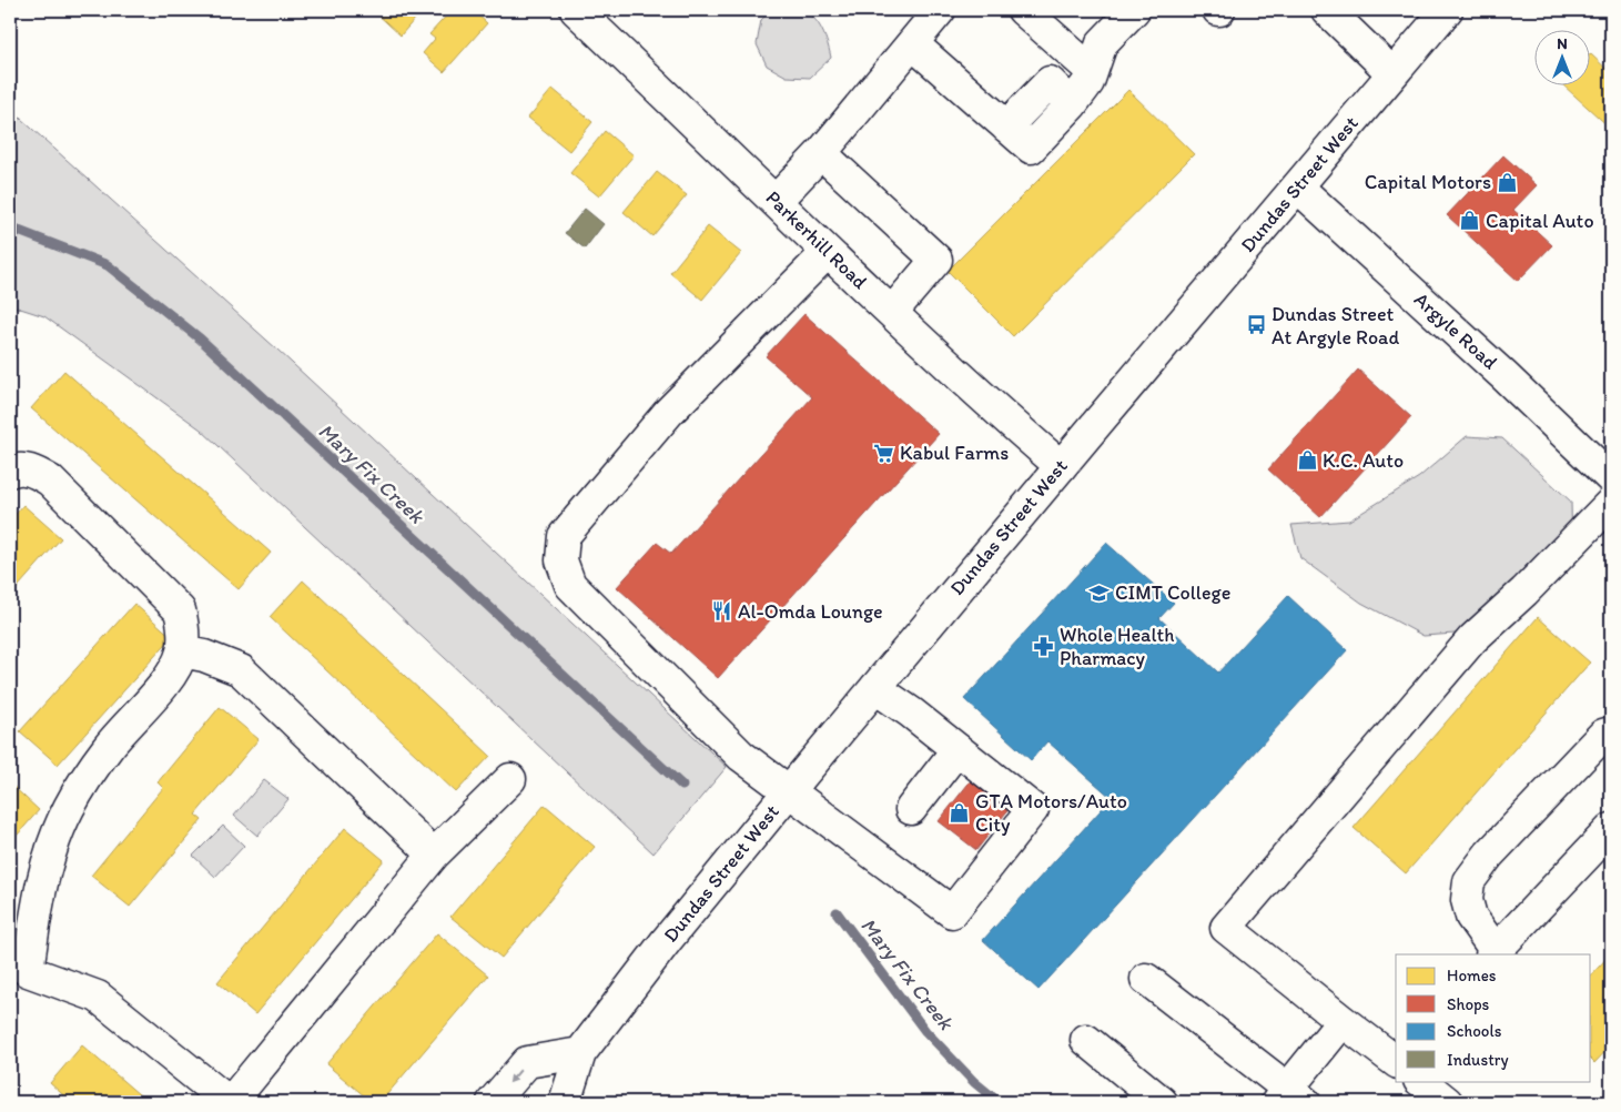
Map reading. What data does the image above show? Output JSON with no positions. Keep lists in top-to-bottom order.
{
  "streets": {
    "main road": ["Dundas Street West", "Parkerhill Road", "Argyle Road"]
  },
  "crossings": [
    ["Dundas Street West", "Parkerhill Road"],
    ["Dundas Street West", "Argyle Road"]
  ],
  "water": ["Mary Fix Creek"],
  "places": {
    "shop": [
      "Capital Motors",
      "Capital Auto",
      "K.C. Auto",
      "GTA Motors/Auto City"
    ],
    "bus stop": ["Dundas Street At Argyle Road"],
    "supermarket": ["Kabul Farms"],
    "school or university": ["CIMT College"],
    "restaurant": ["Al-Omda Lounge"],
    "pharmacy": ["Whole Health Pharmacy"]
  },
  "legend": [
    "Homes",
    "Shops",
    "Schools",
    "Industry"
  ],
  "north": "top"
}
